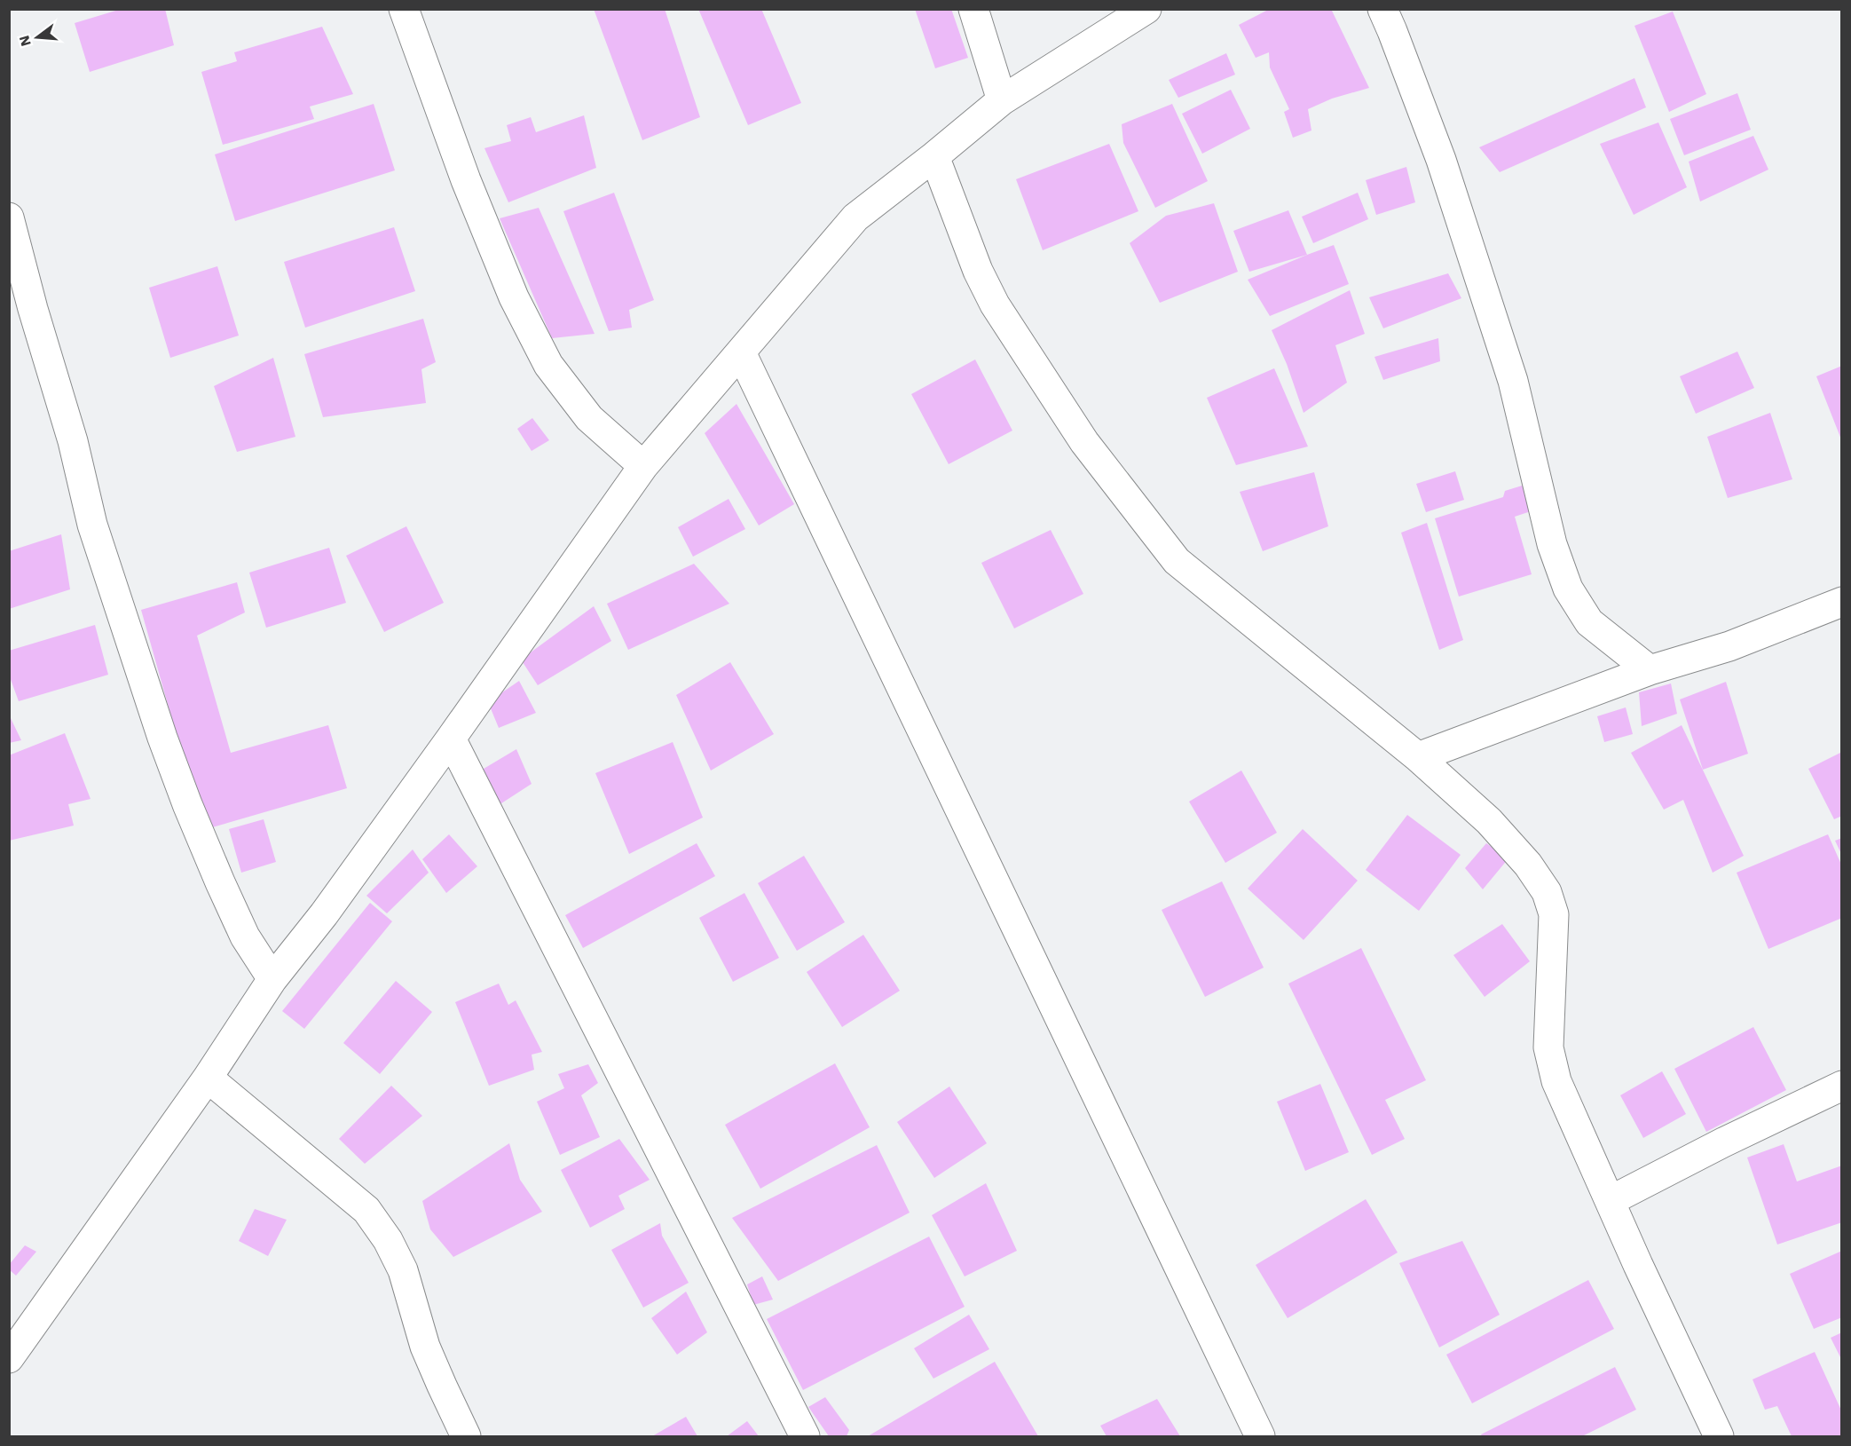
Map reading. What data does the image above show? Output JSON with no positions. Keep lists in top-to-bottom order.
{
  "north": "left"
}
